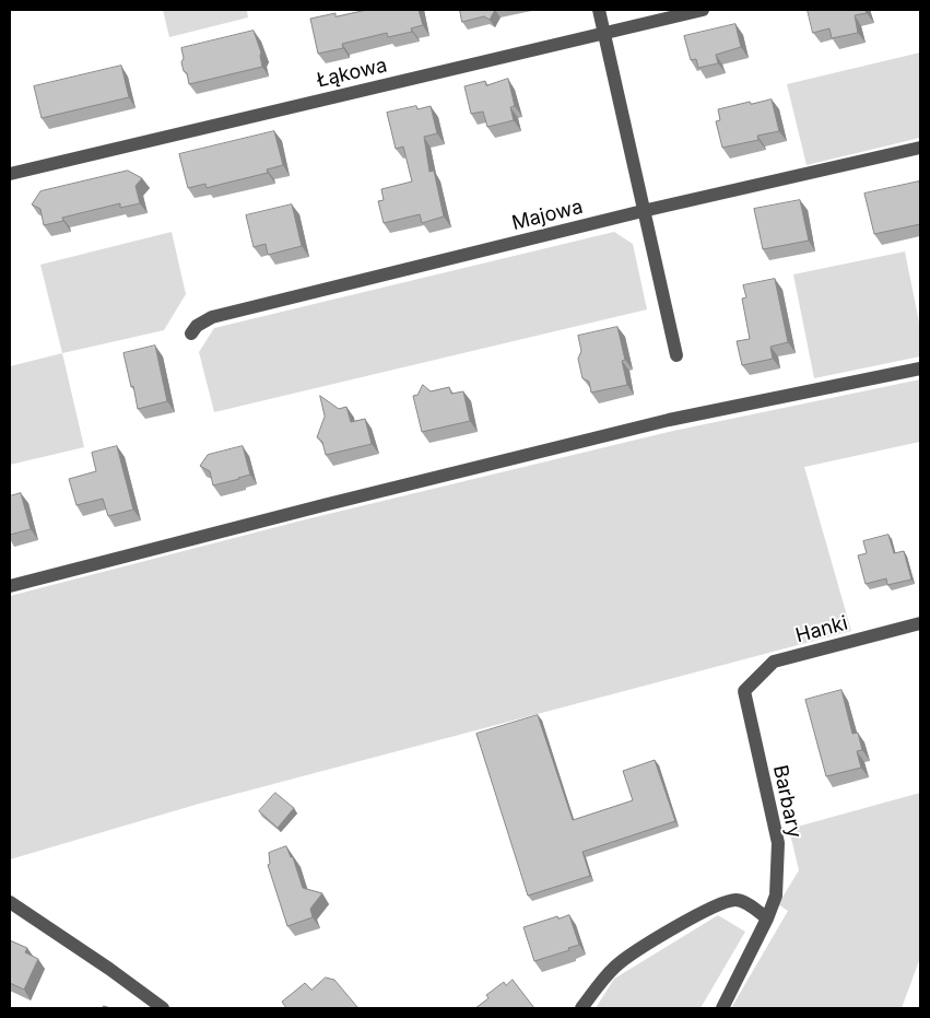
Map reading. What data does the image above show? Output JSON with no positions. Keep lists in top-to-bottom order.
{
  "streets": {
    "street": [
      "Łąkowa",
      "Majowa",
      "Hanki",
      "Barbary"
    ]
  },
  "crossings": [
    ["Hanki", "Barbary"]
  ]
}
